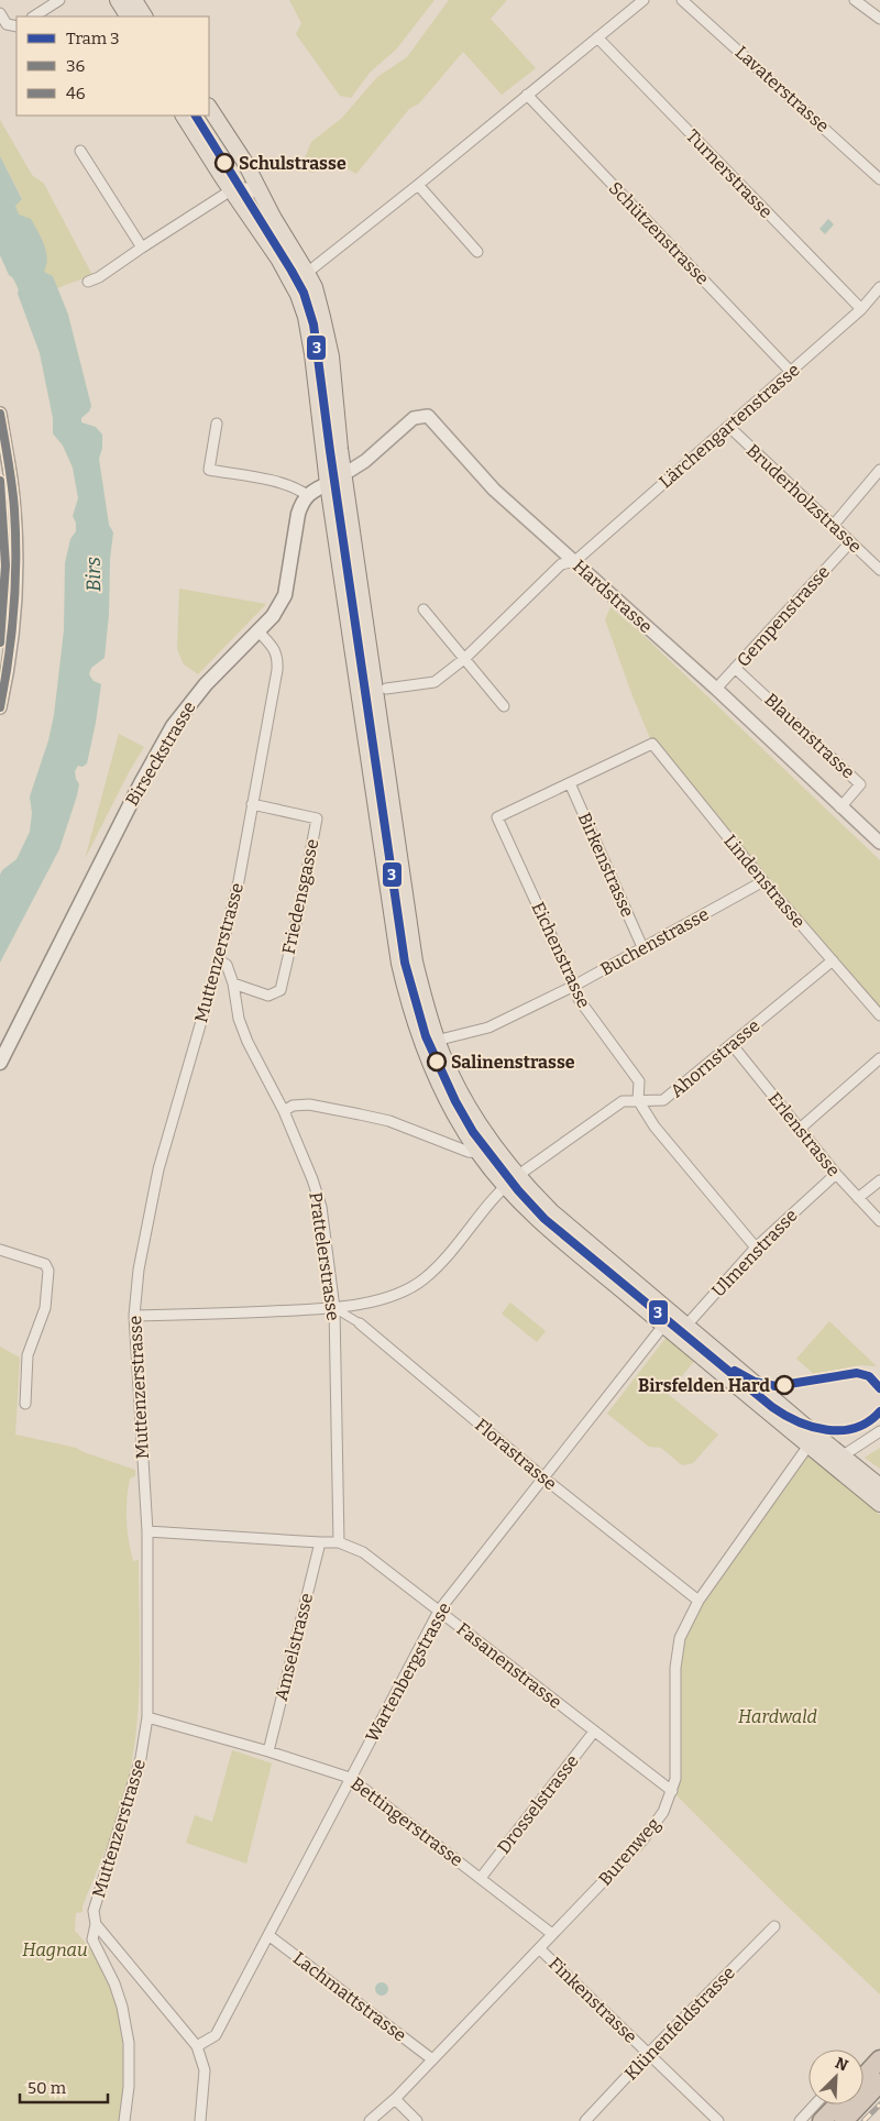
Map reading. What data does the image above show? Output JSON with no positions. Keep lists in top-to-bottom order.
{
  "streets": {
    "main road": ["Birseckstrasse"],
    "street": [
      "Lavaterstrasse",
      "Turnerstrasse",
      "Schützenstrasse",
      "Lärchengartenstrasse",
      "Bruderholzstrasse",
      "Hardstrasse",
      "Gempenstrasse",
      "Blauenstrasse",
      "Birkenstrasse",
      "Lindenstrasse",
      "Friedensgasse",
      "Buchenstrasse",
      "Muttenzerstrasse",
      "Eichenstrasse",
      "Ahornstrasse",
      "Erlenstrasse",
      "Ulmenstrasse",
      "Prattelerstrasse",
      "Florastrasse",
      "Amselstrasse",
      "Fasanenstrasse",
      "Wartenbergstrasse",
      "Drosselstrasse",
      "Bettingerstrasse",
      "Burenweg",
      "Lachmattstrasse",
      "Finkenstrasse",
      "Klünenfeldstrasse"
    ]
  },
  "crossings": [
    ["Turnerstrasse", "Lärchengartenstrasse"],
    ["Schützenstrasse", "Lärchengartenstrasse"],
    ["Lärchengartenstrasse", "Bruderholzstrasse"],
    ["Lärchengartenstrasse", "Hardstrasse"],
    ["Bruderholzstrasse", "Gempenstrasse"],
    ["Hardstrasse", "Gempenstrasse"],
    ["Hardstrasse", "Blauenstrasse"],
    ["Gempenstrasse", "Blauenstrasse"],
    ["Birseckstrasse", "Muttenzerstrasse"],
    ["Birkenstrasse", "Buchenstrasse"],
    ["Birkenstrasse", "Eichenstrasse"],
    ["Lindenstrasse", "Buchenstrasse"],
    ["Lindenstrasse", "Eichenstrasse"],
    ["Lindenstrasse", "Ahornstrasse"],
    ["Friedensgasse", "Muttenzerstrasse"],
    ["Friedensgasse", "Prattelerstrasse"],
    ["Buchenstrasse", "Eichenstrasse"],
    ["Muttenzerstrasse", "Prattelerstrasse"],
    ["Muttenzerstrasse", "Fasanenstrasse"],
    ["Muttenzerstrasse", "Wartenbergstrasse"],
    ["Muttenzerstrasse", "Bettingerstrasse"],
    ["Eichenstrasse", "Ahornstrasse"],
    ["Eichenstrasse", "Ulmenstrasse"],
    ["Ahornstrasse", "Erlenstrasse"],
    ["Erlenstrasse", "Ulmenstrasse"],
    ["Prattelerstrasse", "Florastrasse"],
    ["Prattelerstrasse", "Fasanenstrasse"],
    ["Florastrasse", "Wartenbergstrasse"],
    ["Florastrasse", "Burenweg"],
    ["Amselstrasse", "Fasanenstrasse"],
    ["Amselstrasse", "Bettingerstrasse"],
    ["Fasanenstrasse", "Wartenbergstrasse"],
    ["Fasanenstrasse", "Drosselstrasse"],
    ["Fasanenstrasse", "Burenweg"],
    ["Wartenbergstrasse", "Bettingerstrasse"],
    ["Wartenbergstrasse", "Lachmattstrasse"],
    ["Drosselstrasse", "Bettingerstrasse"],
    ["Bettingerstrasse", "Burenweg"],
    ["Burenweg", "Lachmattstrasse"],
    ["Burenweg", "Finkenstrasse"],
    ["Finkenstrasse", "Klünenfeldstrasse"]
  ],
  "water": ["Birs"],
  "parks": ["Hardwald", "Hagnau"],
  "places": ["Schulstrasse", "Salinenstrasse", "Birsfelden Hard"],
  "lines": ["tram line 3", "transit line 36", "transit line 46"],
  "legend": ["Tram 3", "36", "46"],
  "scale_bar": "50 m",
  "north": "top right"
}
